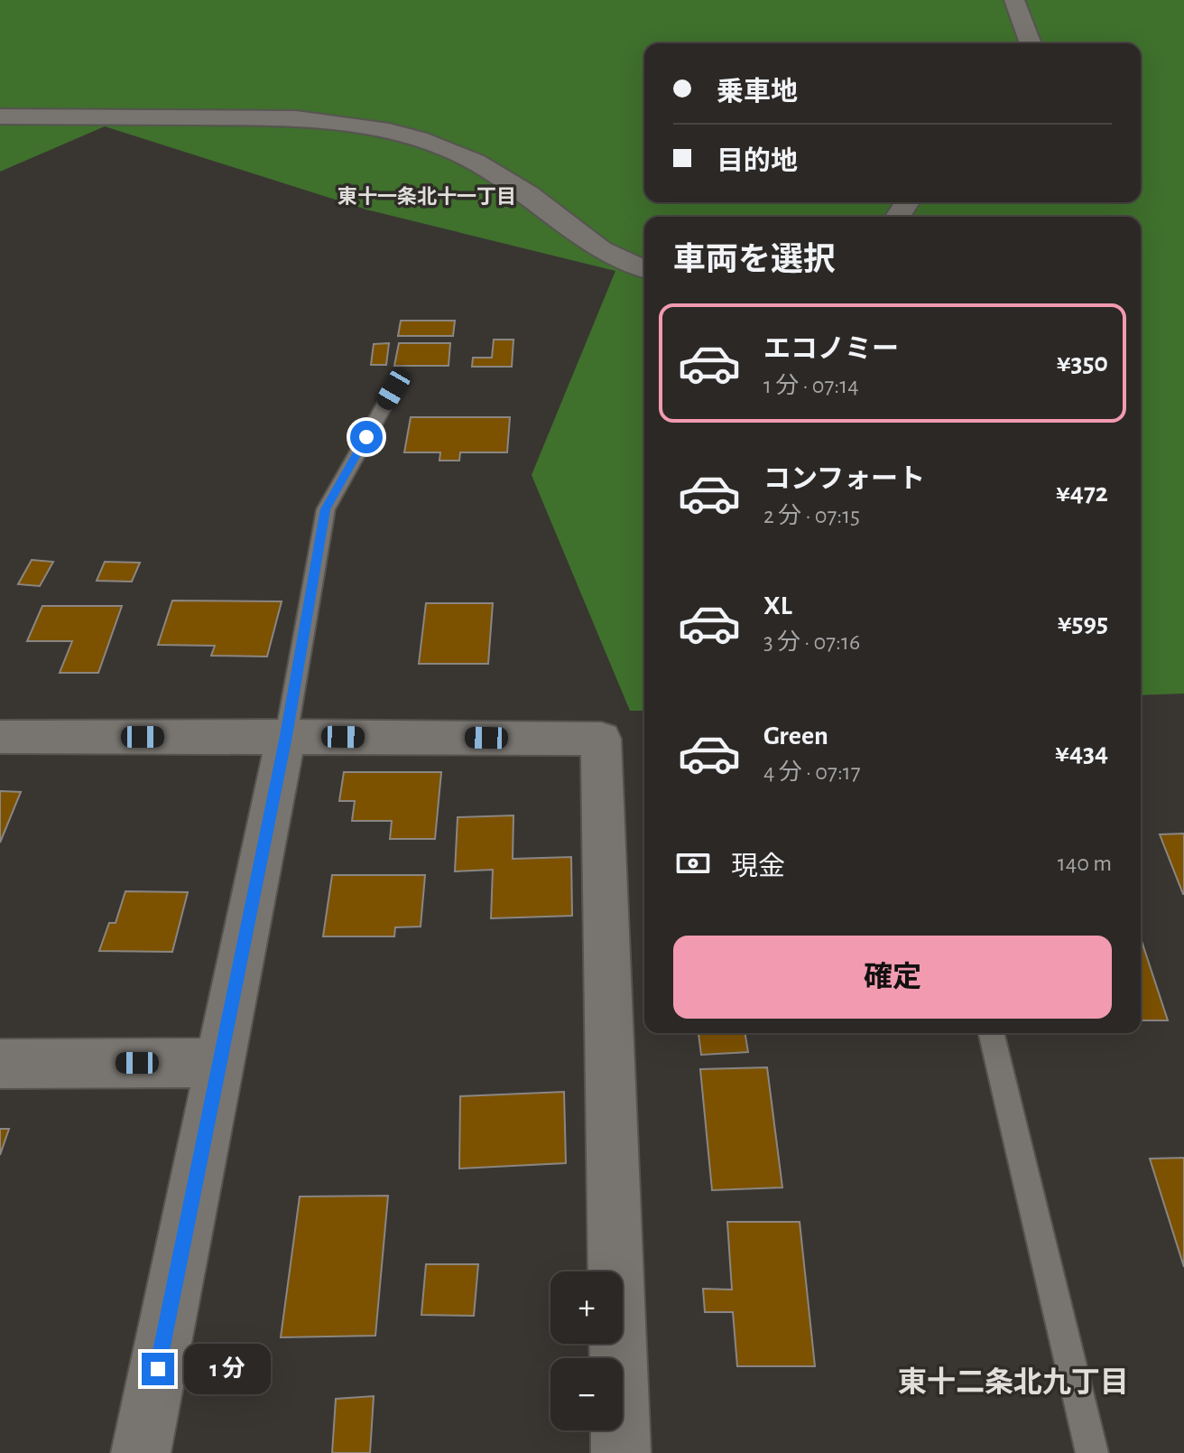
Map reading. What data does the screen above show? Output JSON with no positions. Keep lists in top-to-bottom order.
{
  "districts": ["東十一条北十一丁目", "東十二条北九丁目"],
  "page": {
    "banner": ["乗車地", "目的地"],
    "heading": "車両を選択",
    "list": [
      {
        "name": "エコノミー",
        "note": "1 分 · 07:14",
        "value": "¥350"
      },
      {
        "name": "コンフォート",
        "note": "2 分 · 07:15",
        "value": "¥472"
      },
      {
        "name": "XL",
        "note": "3 分 · 07:16",
        "value": "¥595"
      },
      {
        "name": "Green",
        "note": "4 分 · 07:17",
        "value": "¥434"
      }
    ],
    "pay": ["現金", "140 m"],
    "buttons": "確定",
    "map_buttons": ["+", "−"],
    "bubble": "1 分"
  }
}
